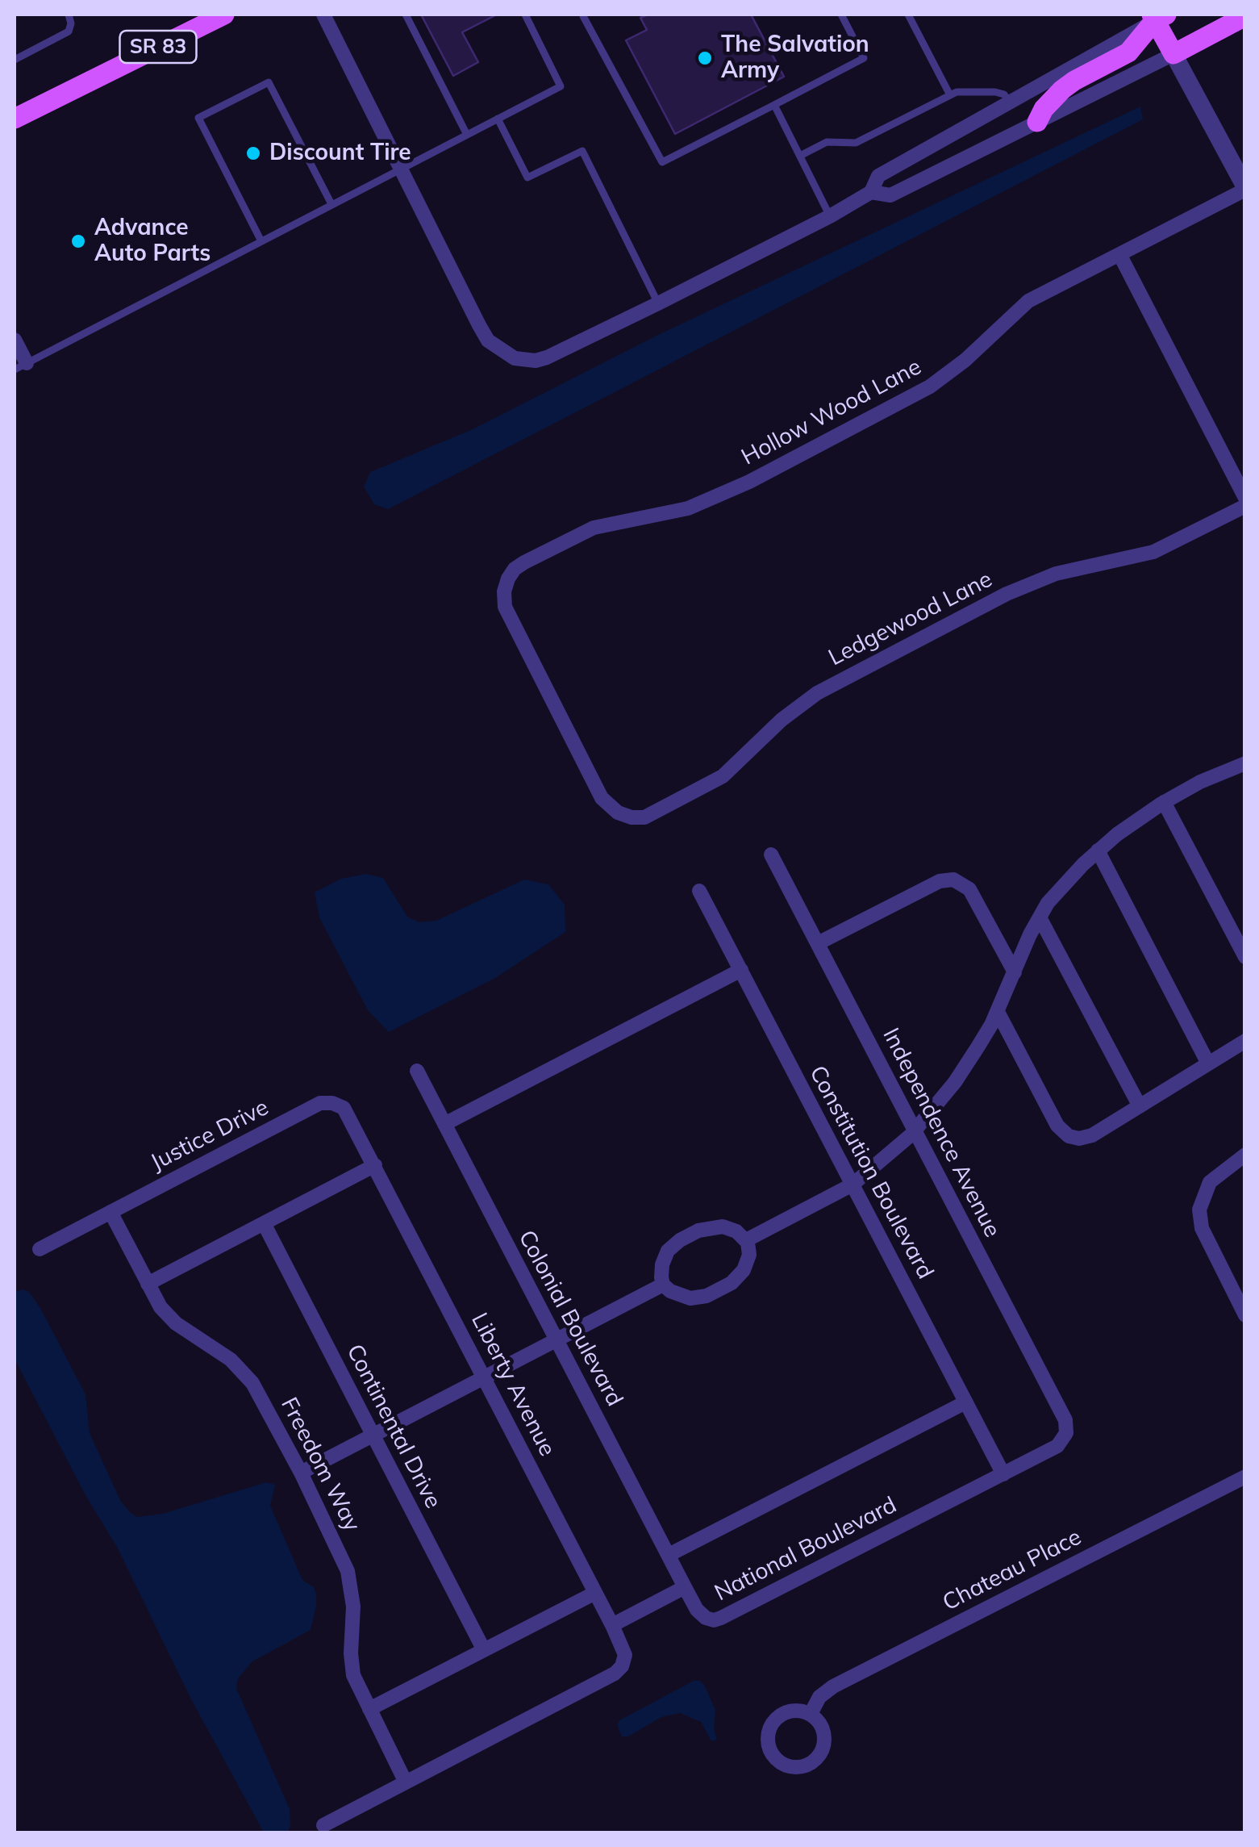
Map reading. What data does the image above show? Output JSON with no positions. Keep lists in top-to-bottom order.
{
  "streets": {
    "main road": ["SR 83"],
    "street": [
      "Hollow Wood Lane",
      "Ledgewood Lane",
      "Independence Avenue",
      "Justice Drive",
      "Constitution Boulevard",
      "Colonial Boulevard",
      "Liberty Avenue",
      "Continental Drive",
      "Freedom Way",
      "National Boulevard",
      "Chateau Place"
    ]
  },
  "crossings": [
    ["Hollow Wood Lane", "Ledgewood Lane"],
    ["Independence Avenue", "National Boulevard"],
    ["Justice Drive", "Liberty Avenue"],
    ["Justice Drive", "Freedom Way"],
    ["Constitution Boulevard", "National Boulevard"],
    ["Colonial Boulevard", "National Boulevard"],
    ["Liberty Avenue", "National Boulevard"]
  ],
  "places": ["The Salvation Army", "Discount Tire", "Advance Auto Parts"]
}
